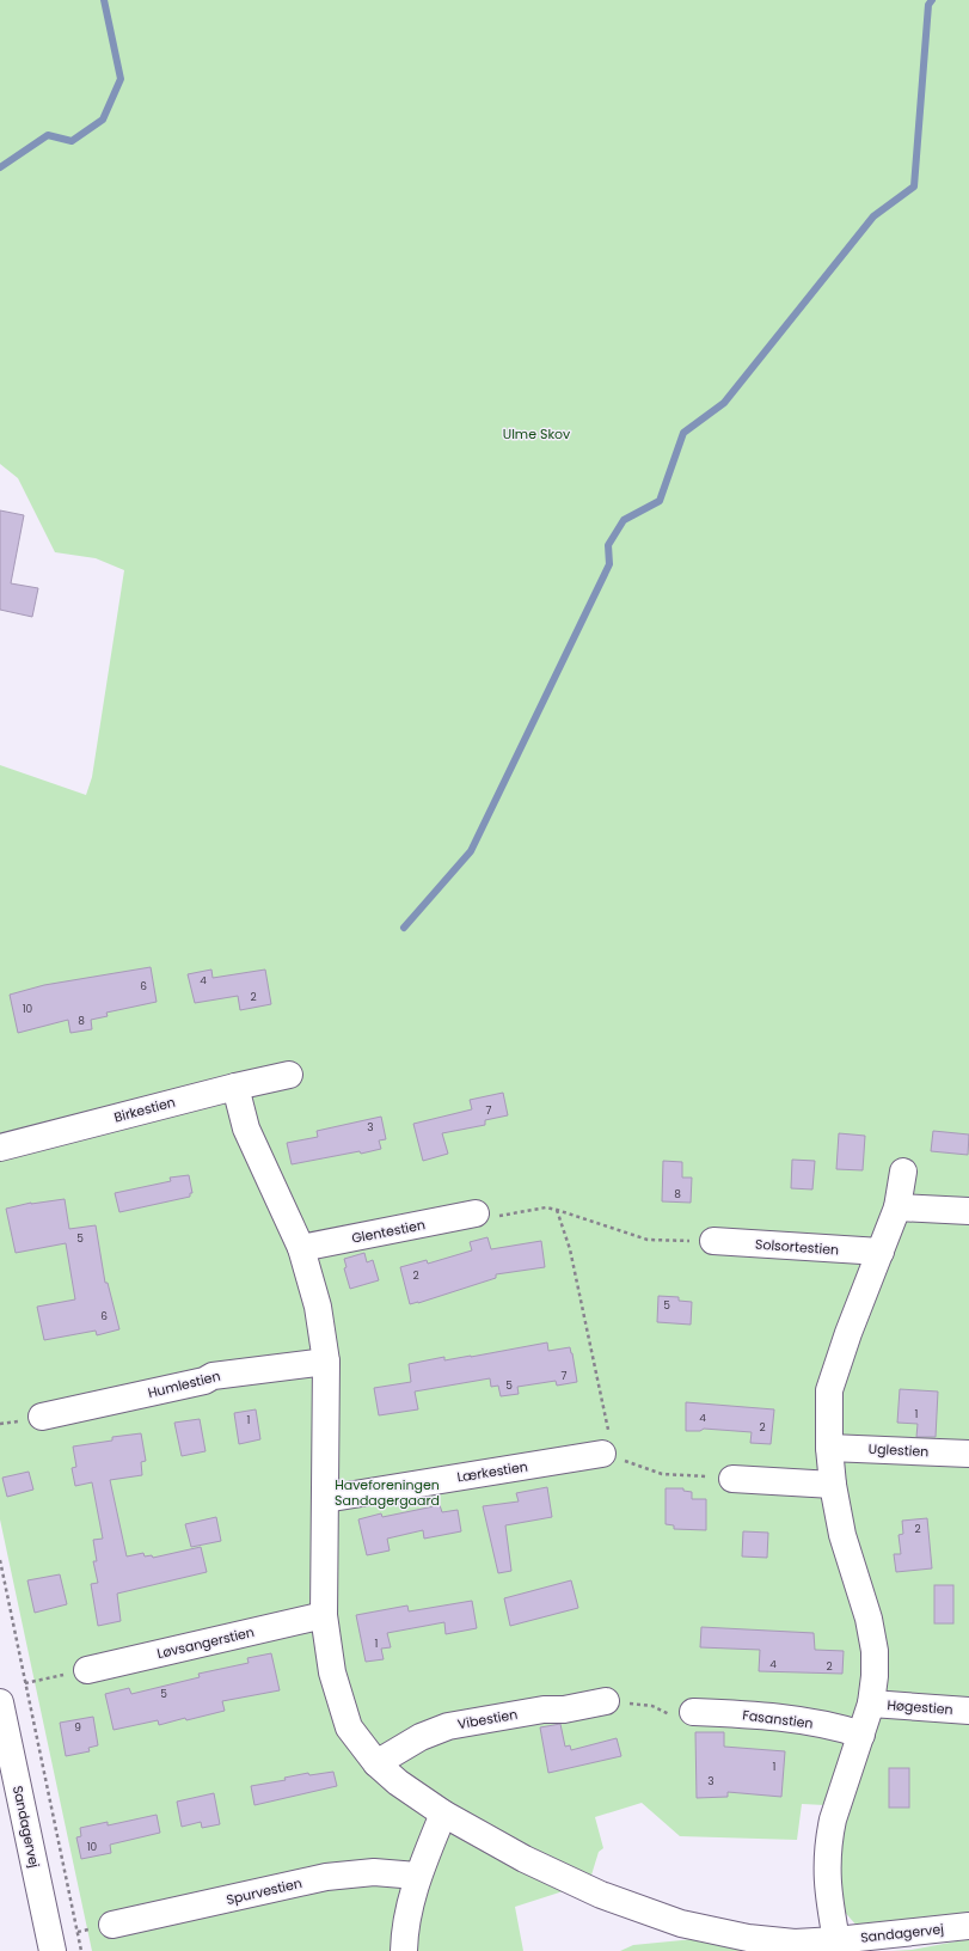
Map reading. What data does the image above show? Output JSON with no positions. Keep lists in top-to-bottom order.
{
  "streets": {
    "street": [
      "Birkestien",
      "Glentestien",
      "Solsortestien",
      "Humlestien",
      "Uglestien",
      "Lærkestien",
      "Løvsangerstien",
      "Høgestien",
      "Vibestien",
      "Fasanstien",
      "Sandagervej",
      "Spurvestien"
    ]
  },
  "crossings": [
    ["Birkestien", "Sandagervej"],
    ["Glentestien", "Sandagervej"],
    ["Humlestien", "Sandagervej"],
    ["Lærkestien", "Sandagervej"],
    ["Løvsangerstien", "Sandagervej"],
    ["Vibestien", "Sandagervej"]
  ],
  "parks": ["Ulme Skov", "Haveforeningen Sandagergaard"],
  "house_numbers": [
    "4",
    "6",
    "2",
    "10",
    "8",
    "7",
    "3",
    "8",
    "5",
    "2",
    "5",
    "6",
    "7",
    "5",
    "1",
    "4",
    "1",
    "2",
    "2",
    "1",
    "4",
    "2",
    "5",
    "9",
    "1",
    "3",
    "10"
  ]
}
